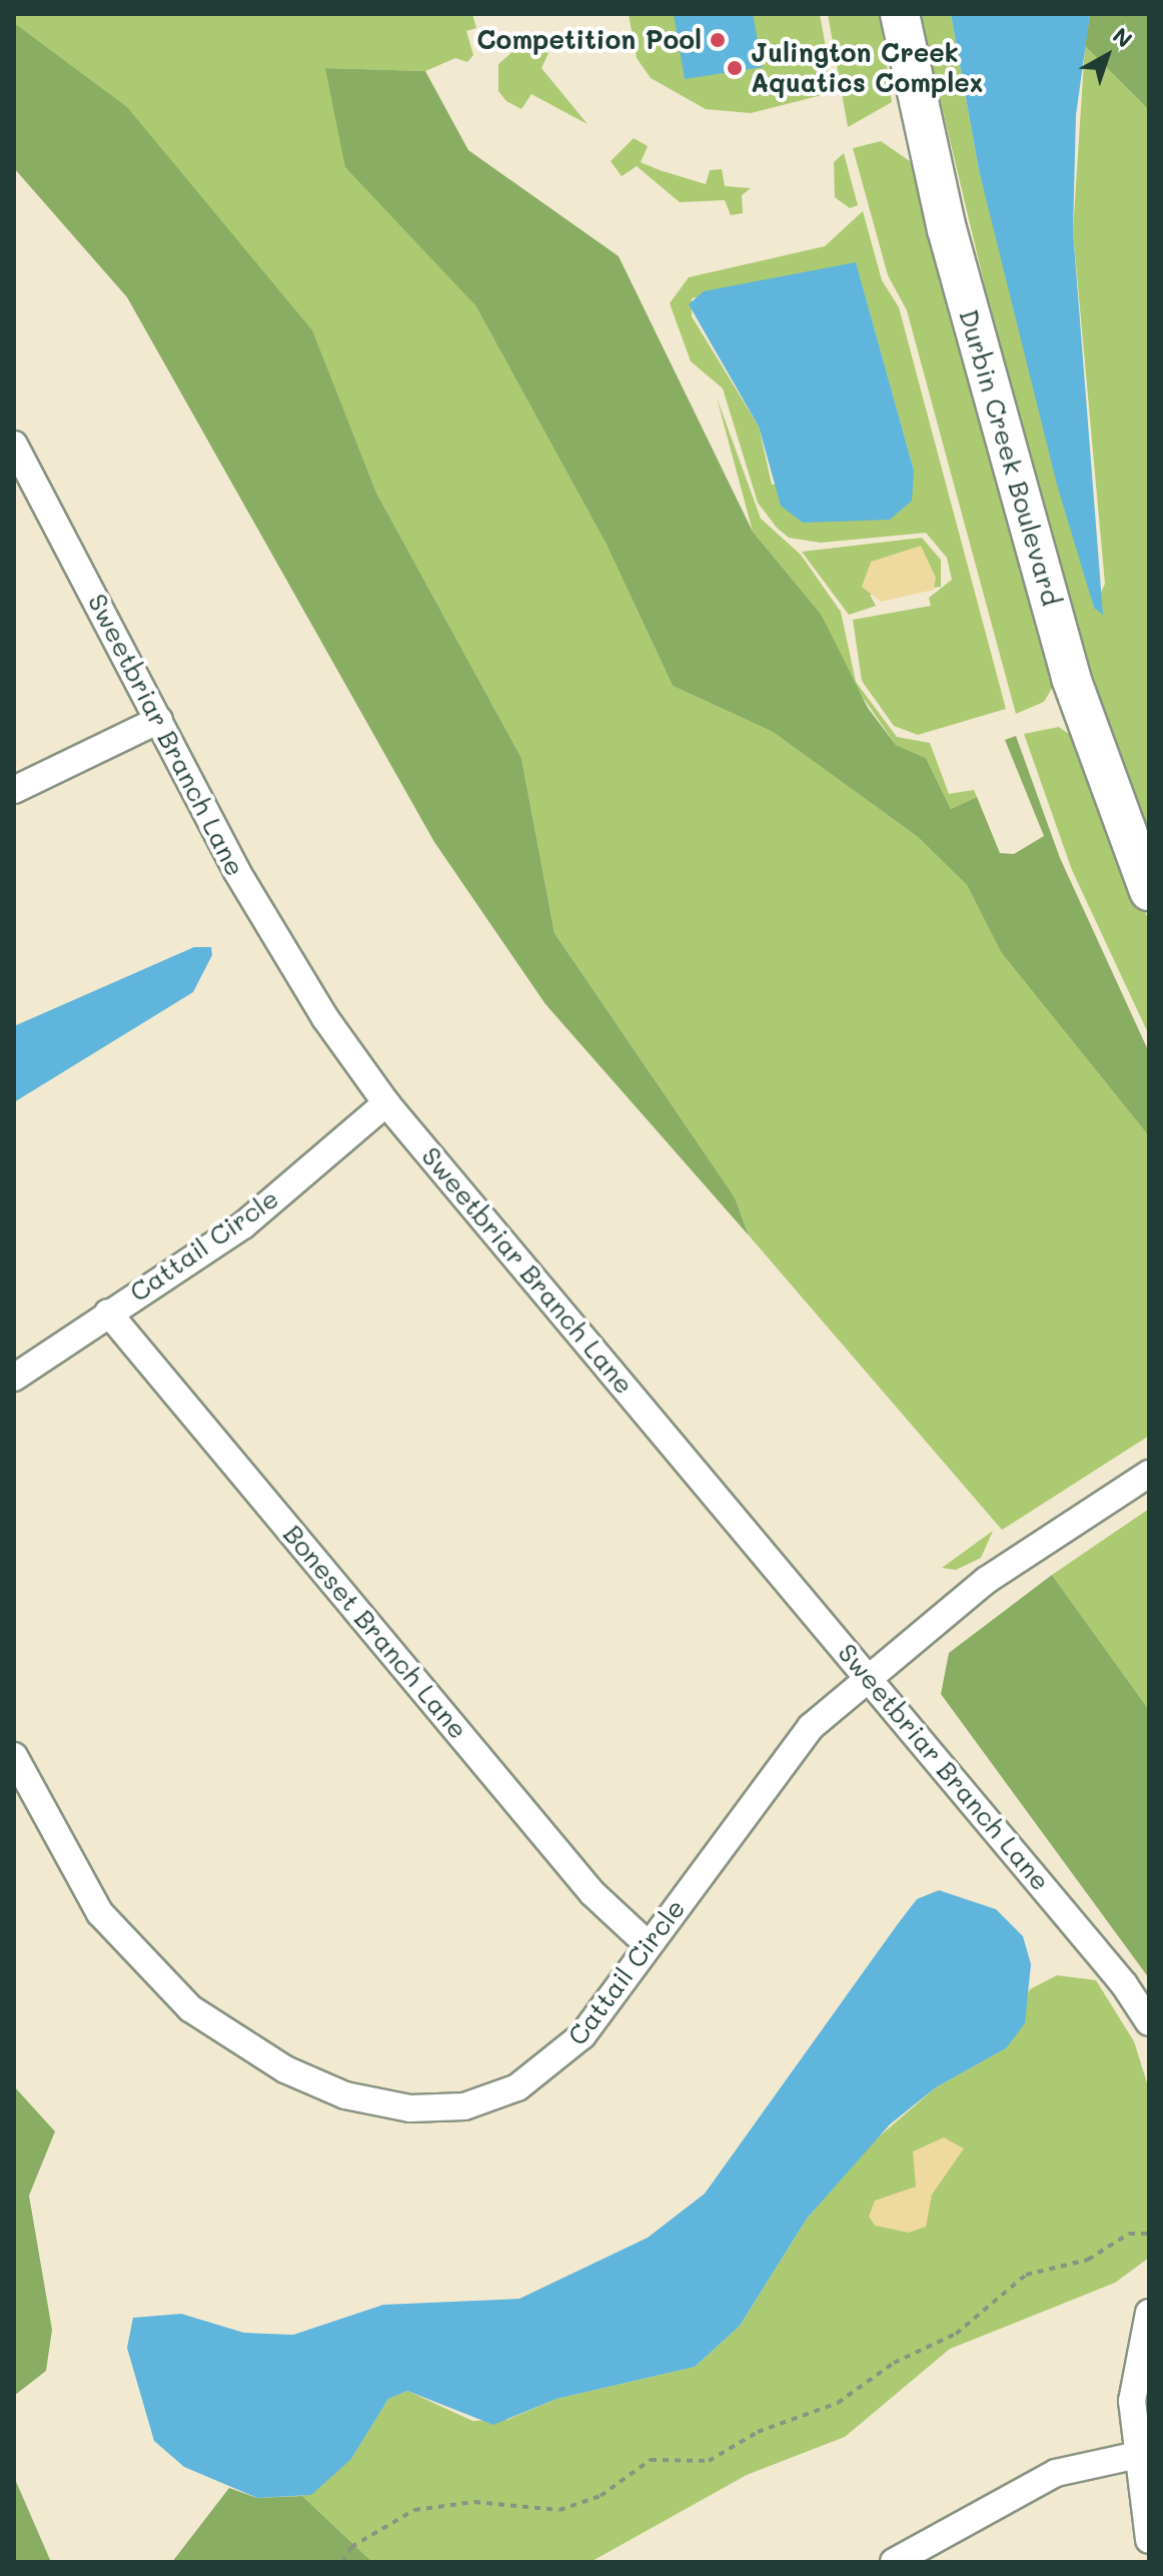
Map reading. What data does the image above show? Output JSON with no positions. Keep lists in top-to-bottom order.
{
  "streets": {
    "street": [
      "Durbin Creek Boulevard",
      "Sweetbriar Branch Lane",
      "Cattail Circle",
      "Boneset Branch Lane"
    ]
  },
  "crossings": [
    ["Sweetbriar Branch Lane", "Cattail Circle"],
    ["Cattail Circle", "Boneset Branch Lane"]
  ],
  "places": ["Competition Pool", "Julington Creek Aquatics Complex"],
  "north": "top right"
}
